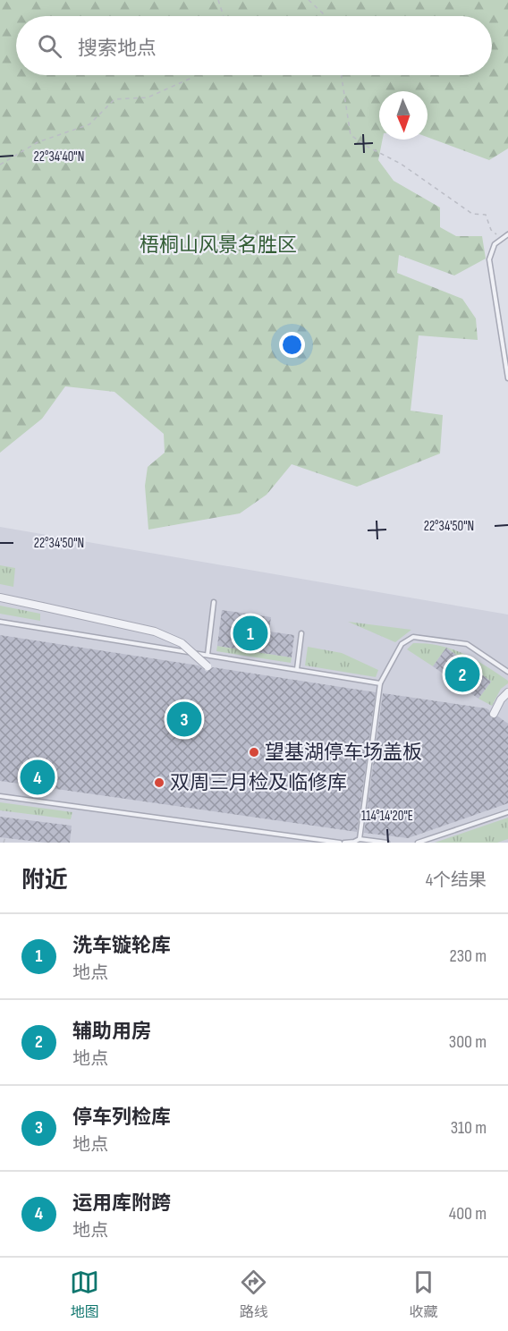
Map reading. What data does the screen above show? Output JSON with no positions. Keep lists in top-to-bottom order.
{
  "parks": ["梧桐山风景名胜区"],
  "places": ["望基湖停车场盖板", "双周三月检及临修库"],
  "north": "bottom",
  "page": {
    "search": "搜索地点",
    "pins": [
      "1",
      "2",
      "3",
      "4"
    ],
    "heading": ["附近", "4个结果"],
    "list": [
      {
        "mark": "1",
        "name": "洗车镟轮库",
        "note": "地点",
        "value": "230 m"
      },
      {
        "mark": "2",
        "name": "辅助用房",
        "note": "地点",
        "value": "300 m"
      },
      {
        "mark": "3",
        "name": "停车列检库",
        "note": "地点",
        "value": "310 m"
      },
      {
        "mark": "4",
        "name": "运用库附跨",
        "note": "地点",
        "value": "400 m"
      }
    ],
    "nav": ["地图", "路线", "收藏"]
  },
  "coordinates": ["22°34'40\"N", "22°34'50\"N", "114°14'20\"E"]
}
